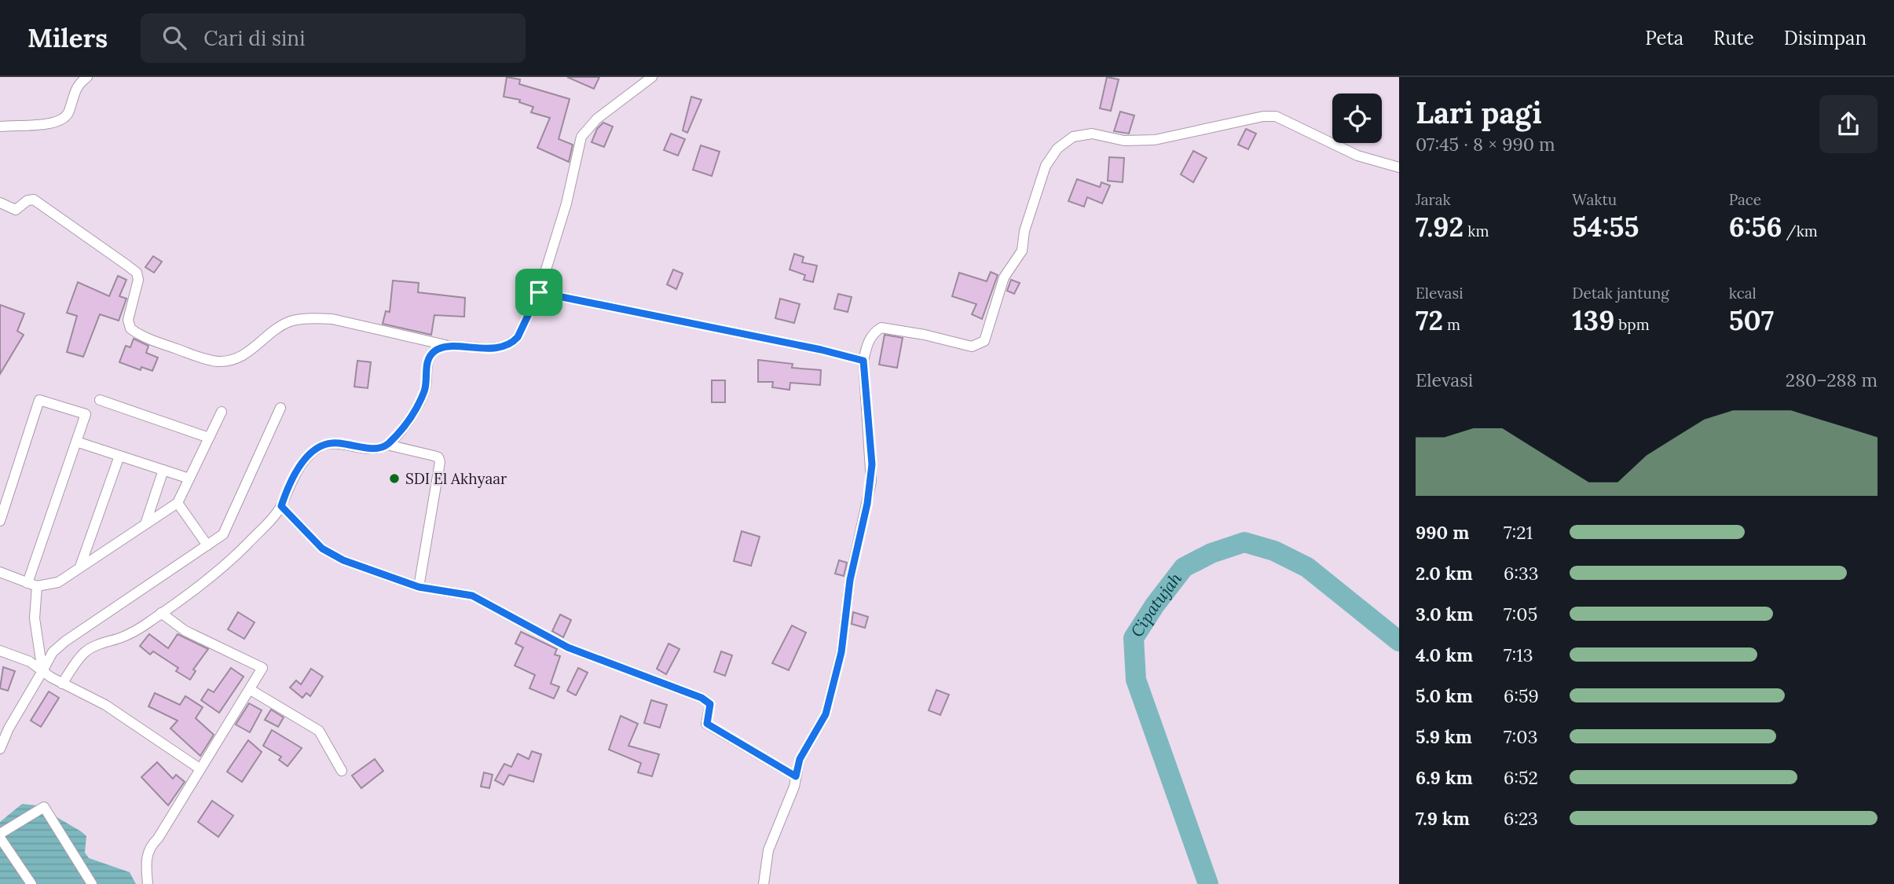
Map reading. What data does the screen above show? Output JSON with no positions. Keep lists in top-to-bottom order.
{
  "water": ["Cipatujah"],
  "places": ["SDI El Akhyaar"],
  "page": {
    "header": "Milers",
    "search": "Cari di sini",
    "nav": ["Peta", "Rute", "Disimpan"],
    "heading": ["Lari pagi", "07:45 · 8 × 990 m"],
    "stats": [
      ["Jarak", "7.92 km"],
      ["Waktu", "54:55"],
      ["Pace", "6:56 /km"],
      ["Elevasi", "72 m"],
      ["Detak jantung", "139 bpm"],
      ["kcal", "507"]
    ],
    "chart": ["Elevasi", "280–288 m"],
    "list": [
      {
        "name": "990 m",
        "note": "7:21"
      },
      {
        "name": "2.0 km",
        "note": "6:33"
      },
      {
        "name": "3.0 km",
        "note": "7:05"
      },
      {
        "name": "4.0 km",
        "note": "7:13"
      },
      {
        "name": "5.0 km",
        "note": "6:59"
      },
      {
        "name": "5.9 km",
        "note": "7:03"
      },
      {
        "name": "6.9 km",
        "note": "6:52"
      },
      {
        "name": "7.9 km",
        "note": "6:23"
      }
    ]
  }
}
